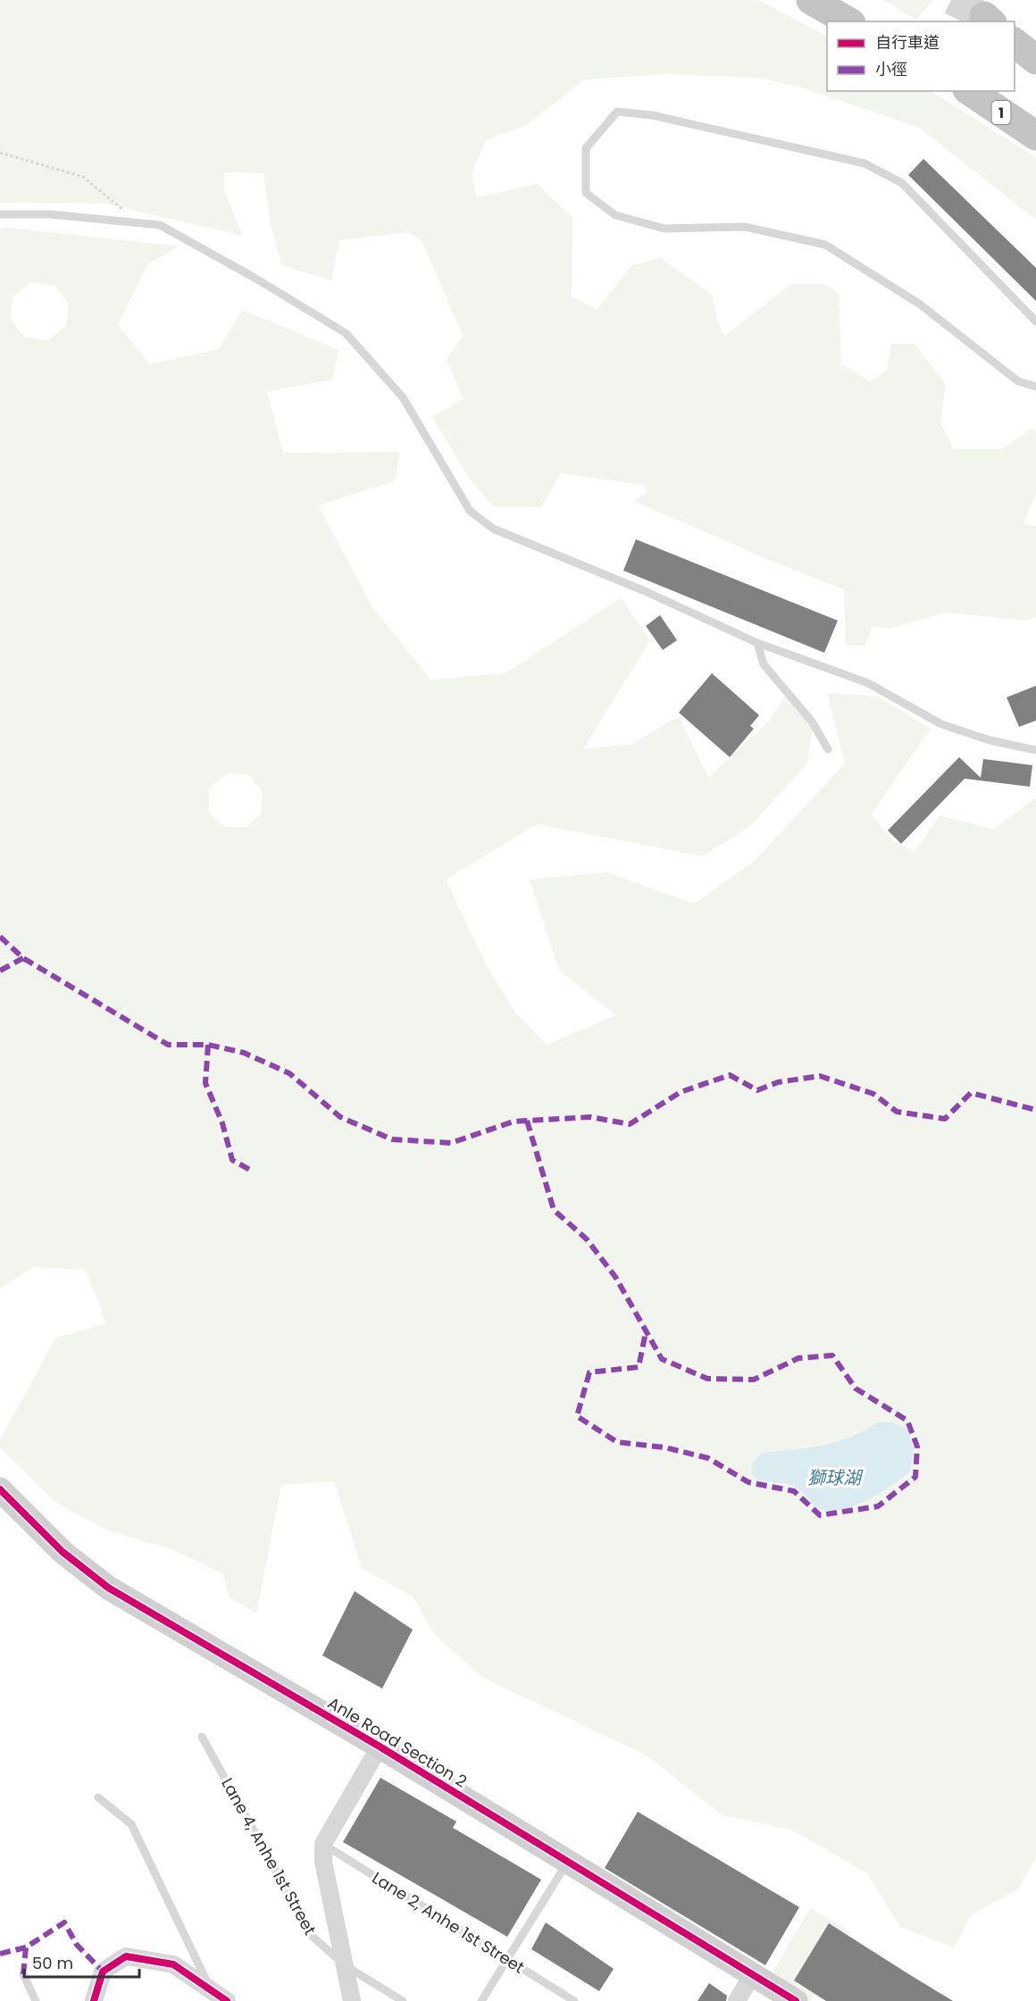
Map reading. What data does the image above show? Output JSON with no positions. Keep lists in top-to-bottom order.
{
  "streets": {
    "highway": ["1"],
    "street": ["Anle Road Section 2"],
    "lane": ["Lane 4, Anhe 1st Street", "Lane 2, Anhe 1st Street"]
  },
  "water": ["獅球湖"],
  "legend": ["自行車道", "小徑"],
  "scale_bar": "50 m"
}
